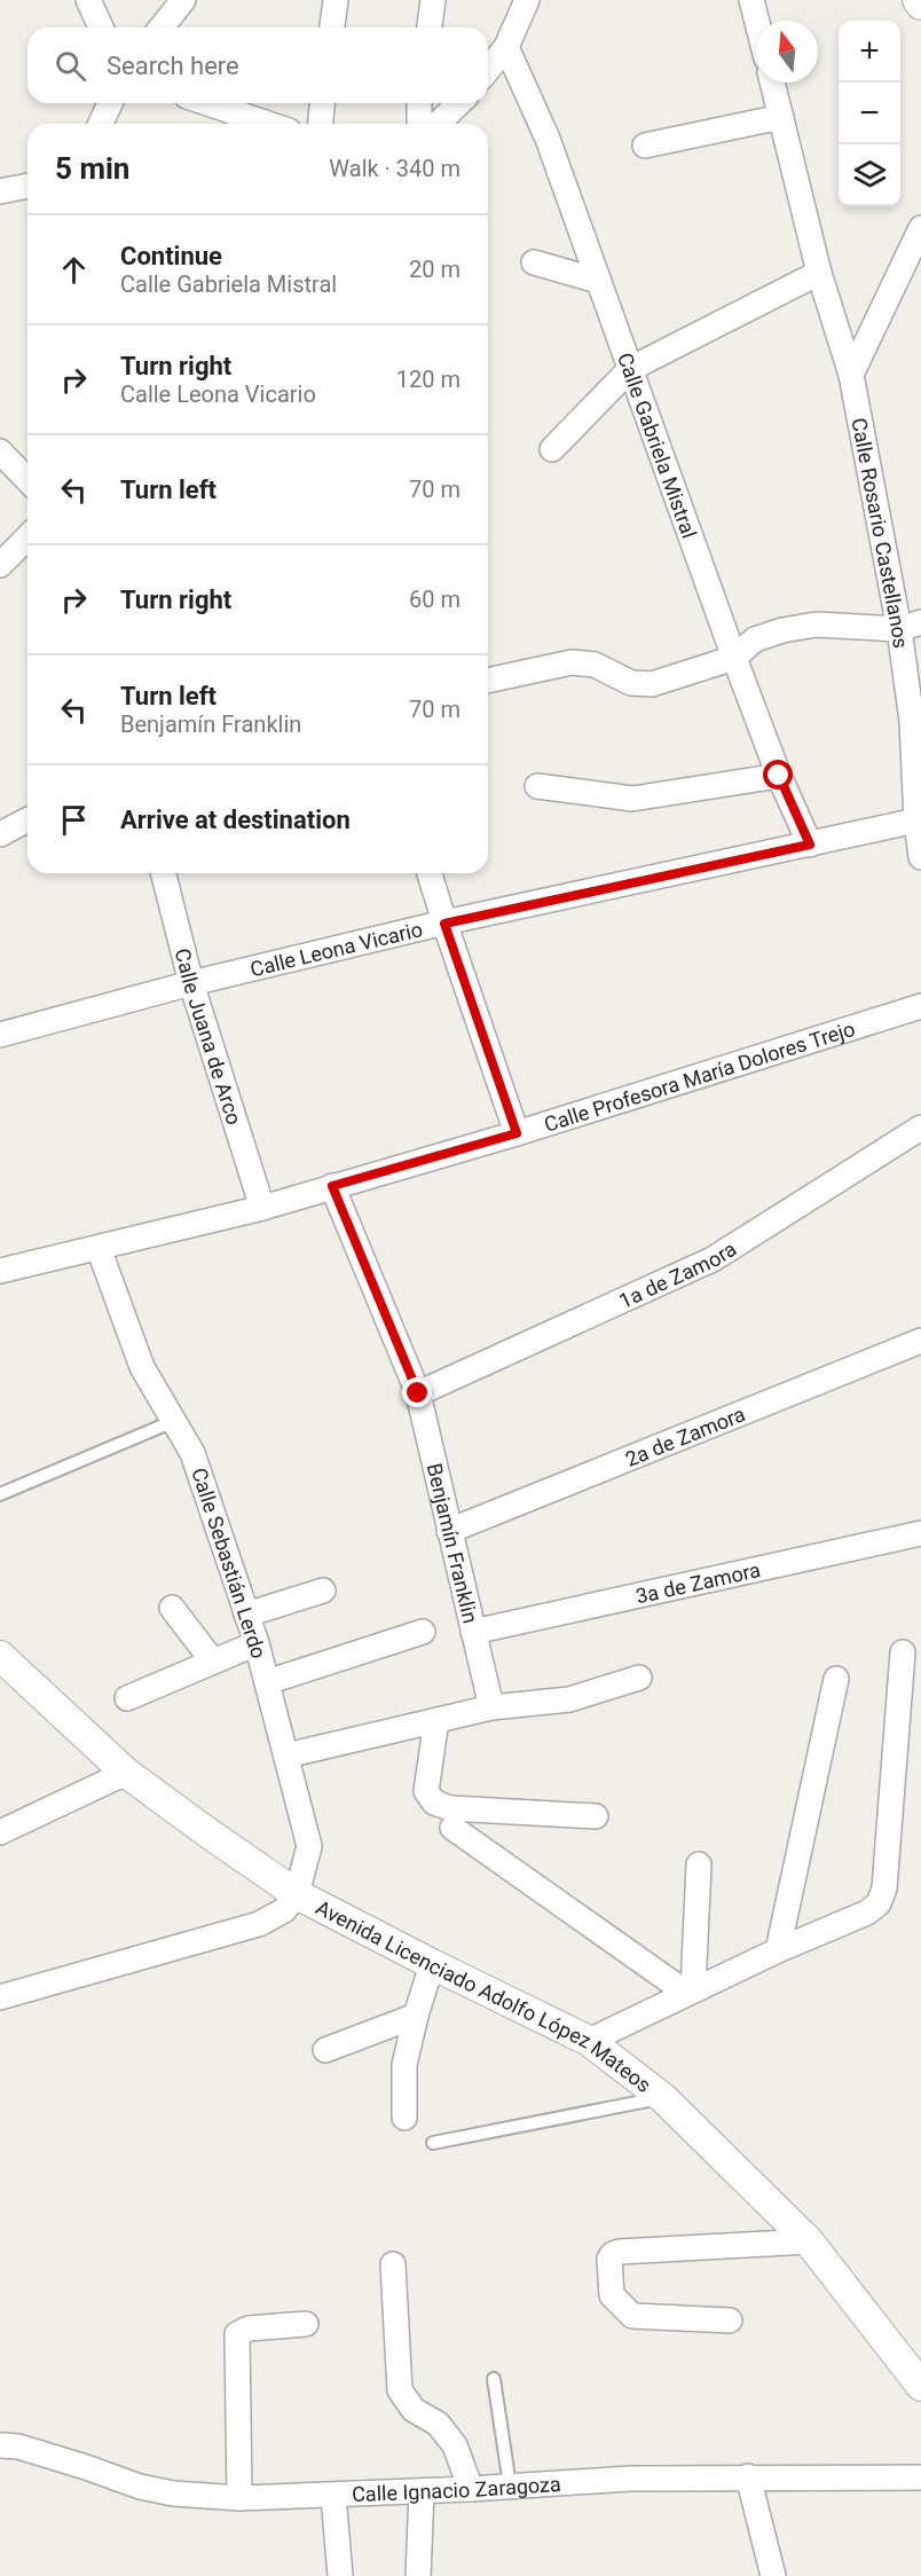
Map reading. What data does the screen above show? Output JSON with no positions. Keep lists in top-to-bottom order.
{
  "streets": {
    "street": [
      "Calle Gabriela Mistral",
      "Calle Rosario Castellanos",
      "Calle Leona Vicario",
      "Calle Juana de Arco",
      "Calle Profesora María Dolores Trejo",
      "1a de Zamora",
      "2a de Zamora",
      "Benjamín Franklin",
      "Calle Sebastián Lerdo",
      "3a de Zamora",
      "Avenida Licenciado Adolfo López Mateos",
      "Calle Ignacio Zaragoza"
    ]
  },
  "crossings": [
    ["Calle Gabriela Mistral", "Calle Leona Vicario"],
    ["Calle Rosario Castellanos", "Calle Leona Vicario"],
    ["Calle Leona Vicario", "Calle Juana de Arco"],
    ["Calle Juana de Arco", "Calle Profesora María Dolores Trejo"],
    ["Calle Profesora María Dolores Trejo", "Benjamín Franklin"],
    ["Calle Profesora María Dolores Trejo", "Calle Sebastián Lerdo"],
    ["1a de Zamora", "Benjamín Franklin"],
    ["2a de Zamora", "Benjamín Franklin"],
    ["Benjamín Franklin", "3a de Zamora"],
    ["Calle Sebastián Lerdo", "Avenida Licenciado Adolfo López Mateos"]
  ],
  "north": "top",
  "page": {
    "map_buttons": ["+", "−"],
    "search": "Search here",
    "heading": ["5 min", "Walk · 340 m"],
    "list": [
      ["Continue", "Calle Gabriela Mistral", "20 m"],
      ["Turn right", "Calle Leona Vicario", "120 m"],
      ["Turn left", "70 m"],
      ["Turn right", "60 m"],
      ["Turn left", "Benjamín Franklin", "70 m"],
      "Arrive at destination"
    ]
  }
}
